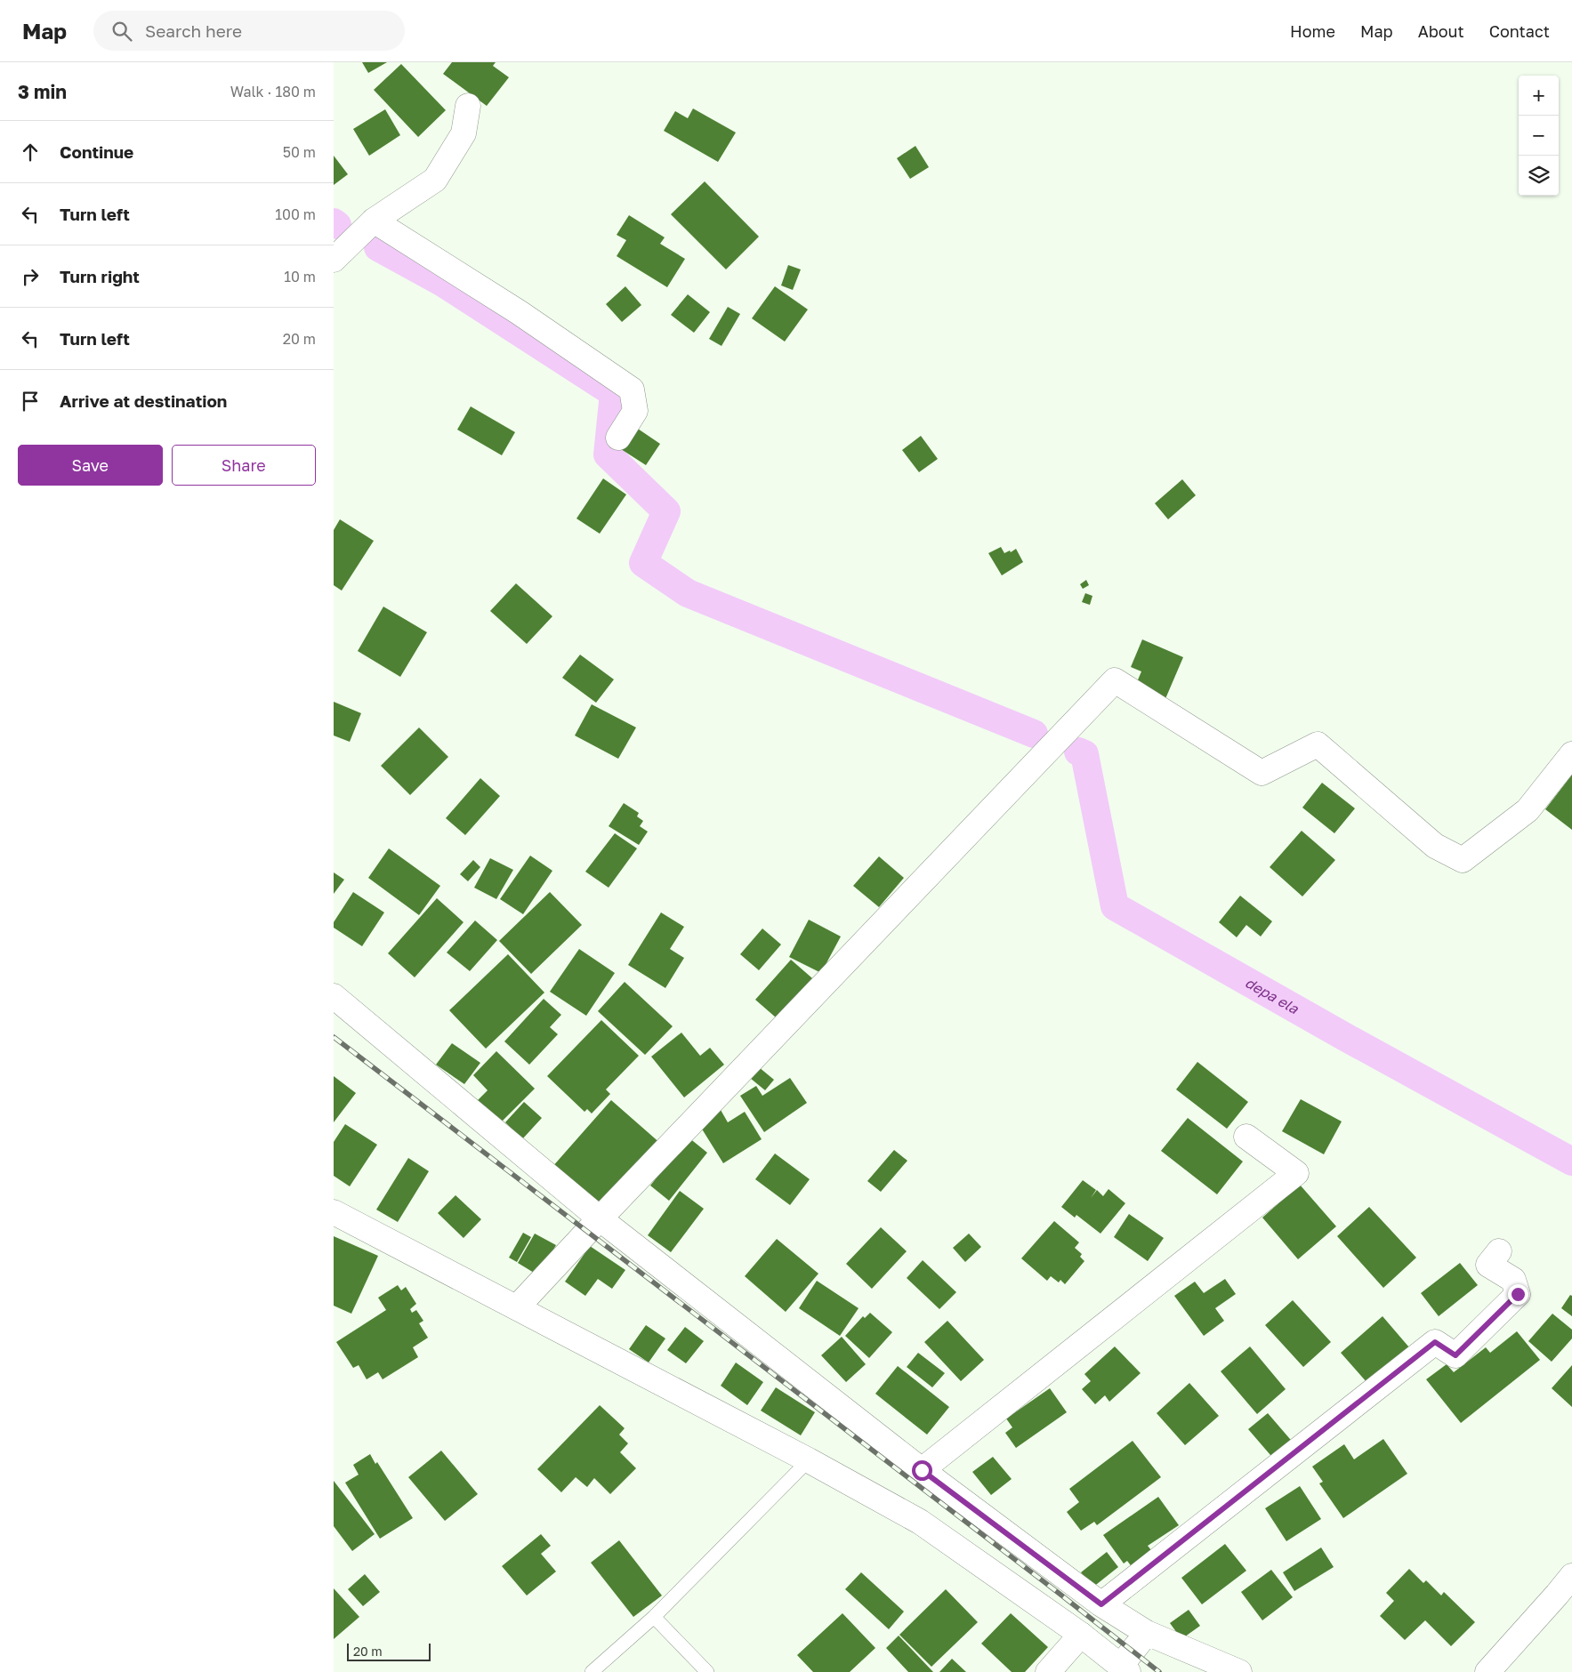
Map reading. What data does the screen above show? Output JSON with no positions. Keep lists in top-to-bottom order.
{
  "water": ["depa ela"],
  "scale_bar": "20 m",
  "page": {
    "header": "Map",
    "search": "Search here",
    "nav": [
      "Home",
      "Map",
      "About",
      "Contact"
    ],
    "heading": ["3 min", "Walk · 180 m"],
    "map_buttons": ["+", "−"],
    "list": [
      ["Continue", "50 m"],
      ["Turn left", "100 m"],
      ["Turn right", "10 m"],
      ["Turn left", "20 m"],
      "Arrive at destination"
    ],
    "buttons": ["Save", "Share"],
    "scale": "20 m"
  }
}
